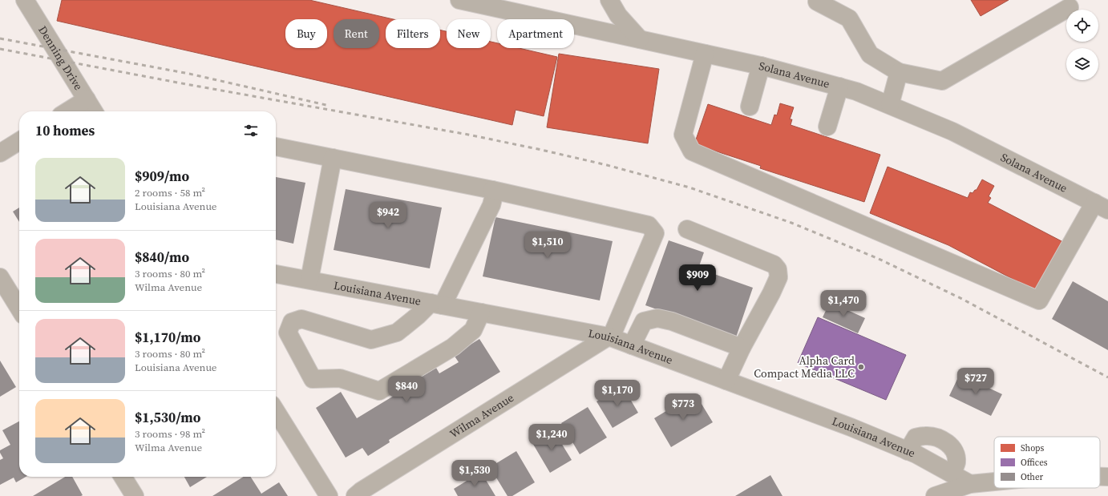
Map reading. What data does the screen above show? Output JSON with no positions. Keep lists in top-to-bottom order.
{
  "streets": {
    "street": [
      "Denning Drive",
      "Solana Avenue",
      "Louisiana Avenue",
      "Wilma Avenue"
    ]
  },
  "crossings": [
    ["Louisiana Avenue", "Wilma Avenue"]
  ],
  "places": ["Alpha Card Compact Media LLC"],
  "legend": ["Shops", "Offices", "Other"],
  "page": {
    "chip": [
      "Buy",
      "Rent",
      "Filters",
      "New",
      "Apartment"
    ],
    "heading": "10 homes",
    "list": [
      {
        "name": "$909/mo",
        "note": "2 rooms · 58 m² · Louisiana Avenue"
      },
      {
        "name": "$840/mo",
        "note": "3 rooms · 80 m² · Wilma Avenue"
      },
      {
        "name": "$1,170/mo",
        "note": "3 rooms · 80 m² · Louisiana Avenue"
      },
      {
        "name": "$1,530/mo",
        "note": "3 rooms · 98 m² · Wilma Avenue"
      }
    ],
    "price": [
      "$942",
      "$1,510",
      "$909",
      "$1,470",
      "$727",
      "$840",
      "$1,170",
      "$773",
      "$1,240",
      "$1,530"
    ]
  }
}
